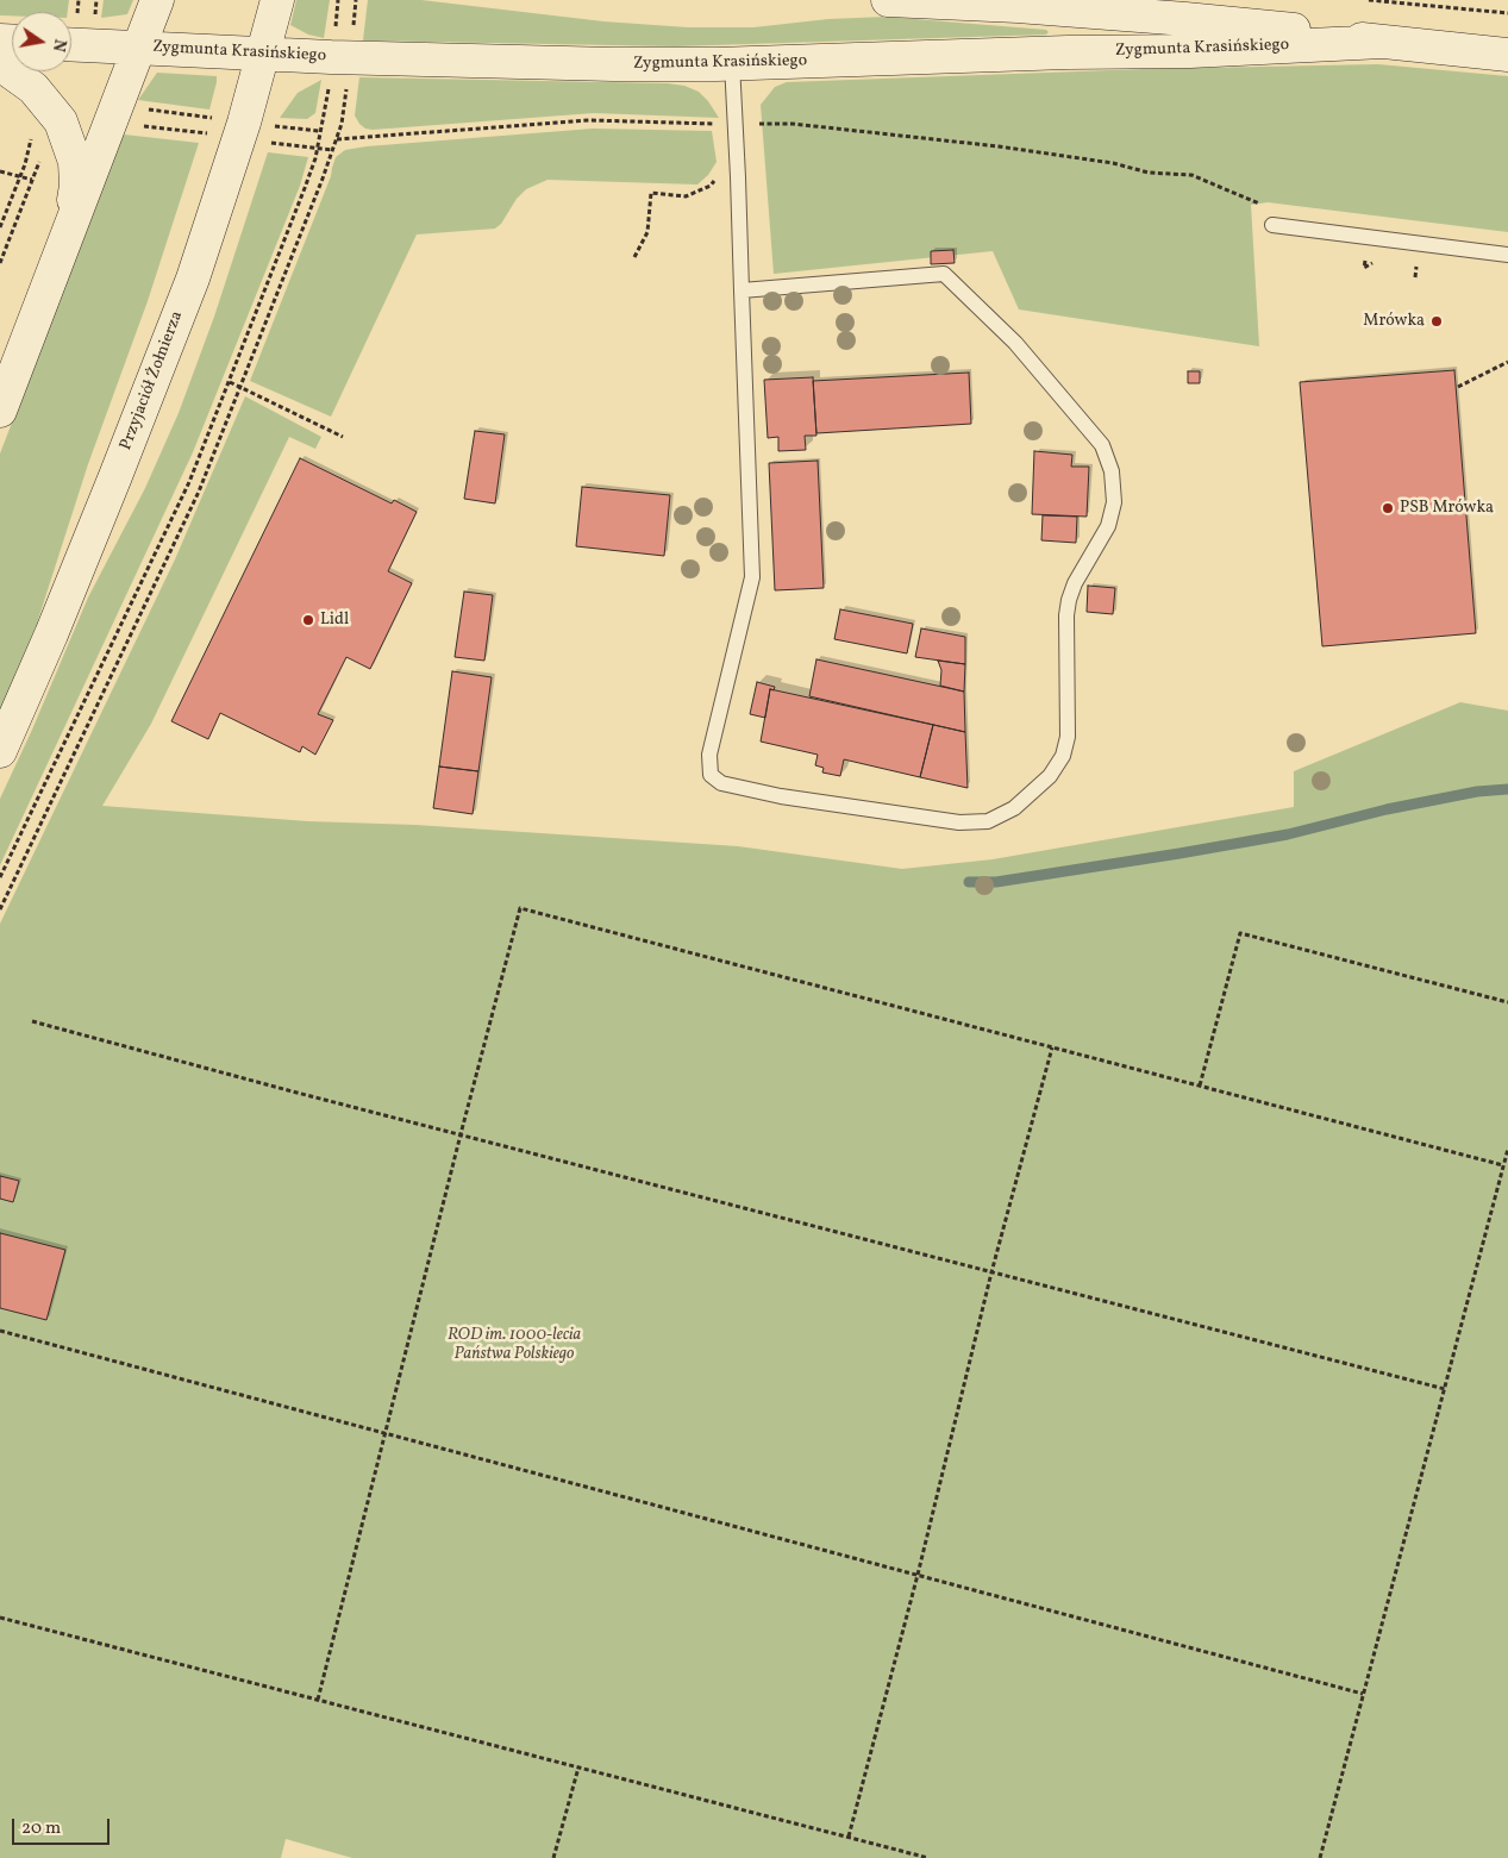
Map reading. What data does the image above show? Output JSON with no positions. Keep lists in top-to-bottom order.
{
  "streets": {
    "street": ["Zygmunta Krasińskiego", "Przyjaciół Żołnierza"]
  },
  "crossings": [
    ["Zygmunta Krasińskiego", "Przyjaciół Żołnierza"]
  ],
  "parks": ["ROD im. 1000-lecia Państwa Polskiego"],
  "places": ["Mrówka", "PSB Mrówka", "Lidl"],
  "scale_bar": "20 m",
  "north": "right"
}
